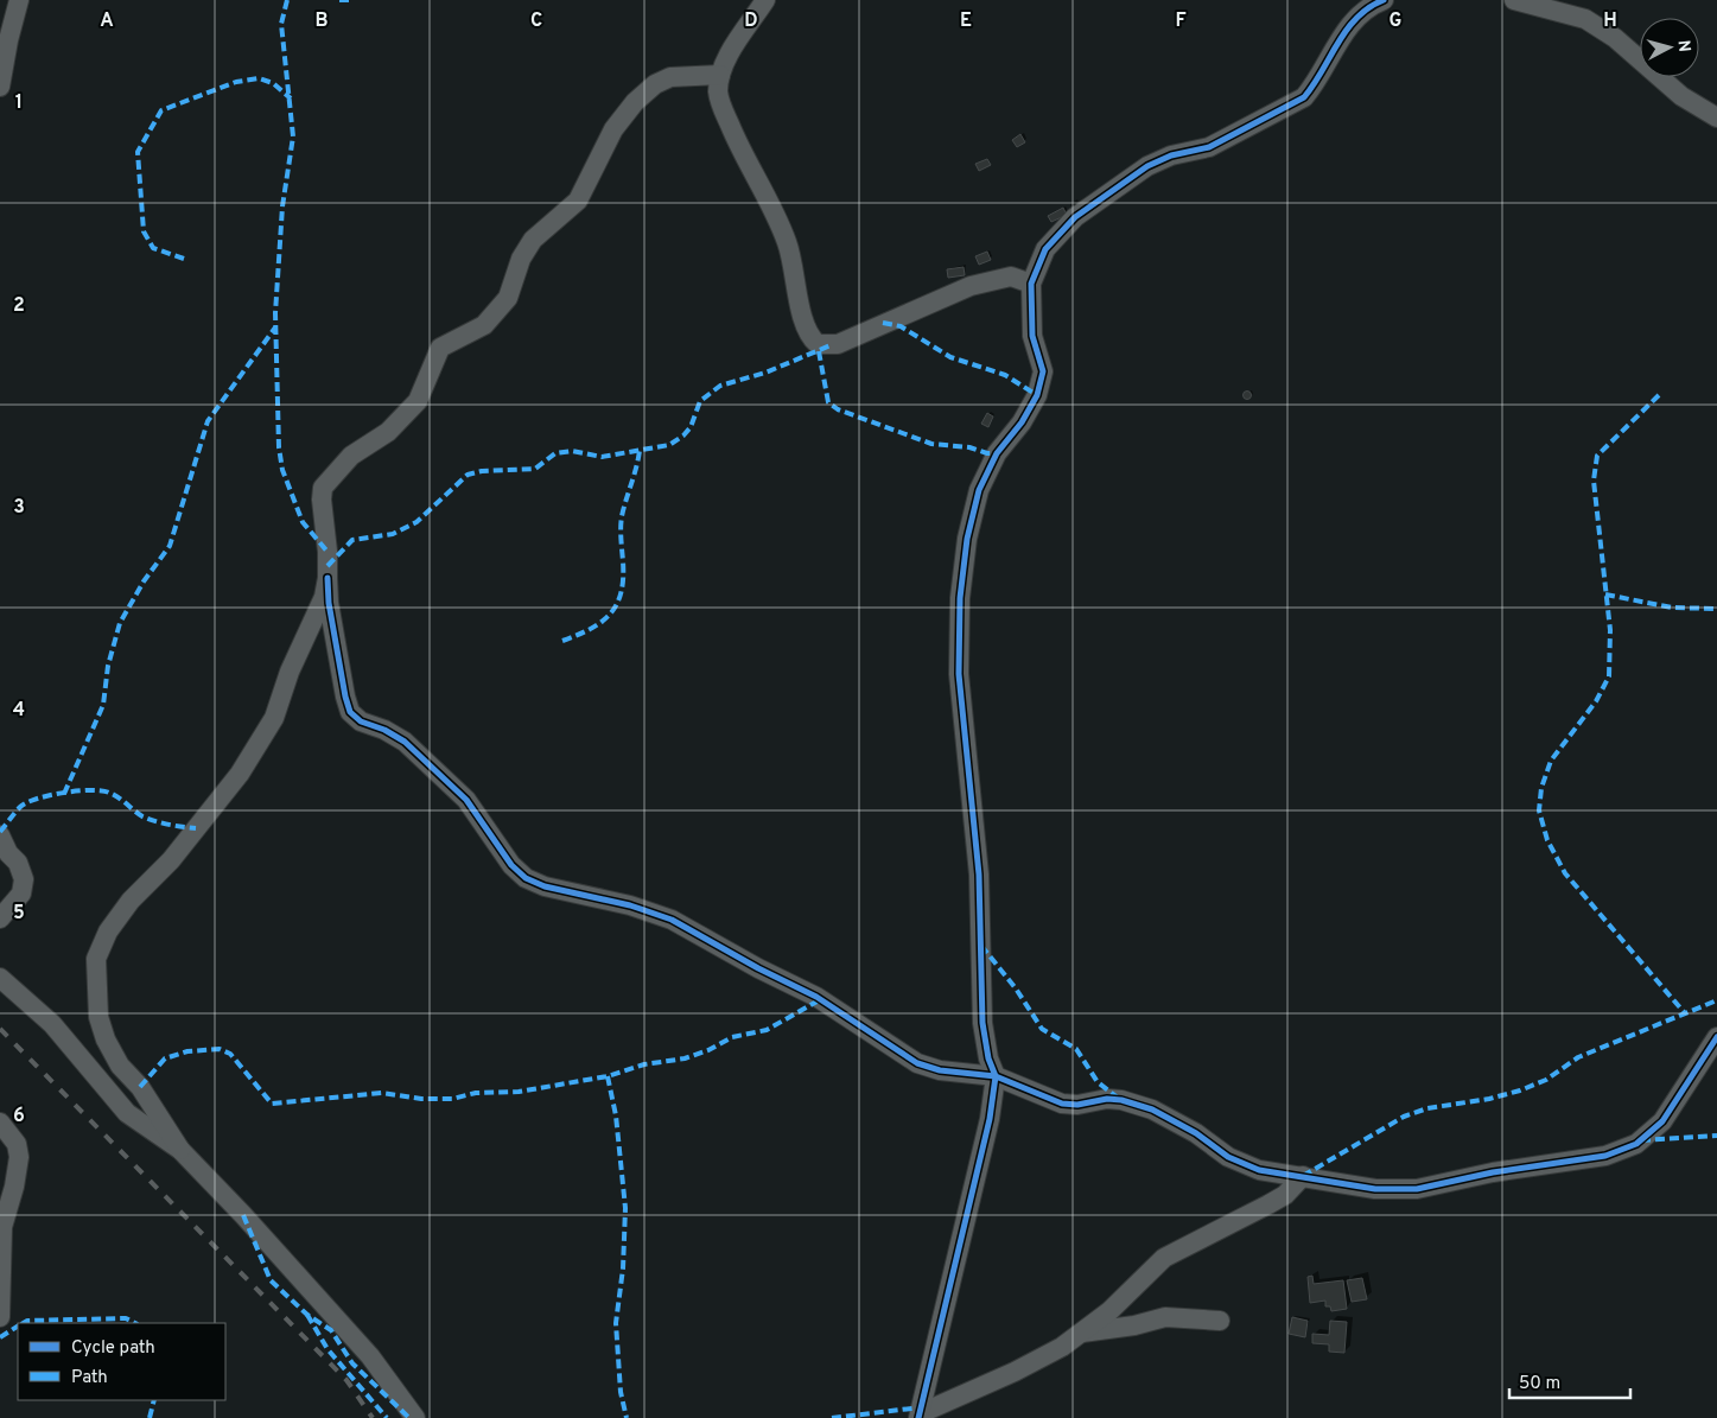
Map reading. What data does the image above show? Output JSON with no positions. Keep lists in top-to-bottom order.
{
  "legend": ["Cycle path", "Path"],
  "scale_bar": "50 m",
  "north": "right",
  "grid": {
    "columns": [
      "A",
      "B",
      "C",
      "D",
      "E",
      "F",
      "G",
      "H"
    ],
    "rows": [
      "1",
      "2",
      "3",
      "4",
      "5",
      "6"
    ]
  }
}
